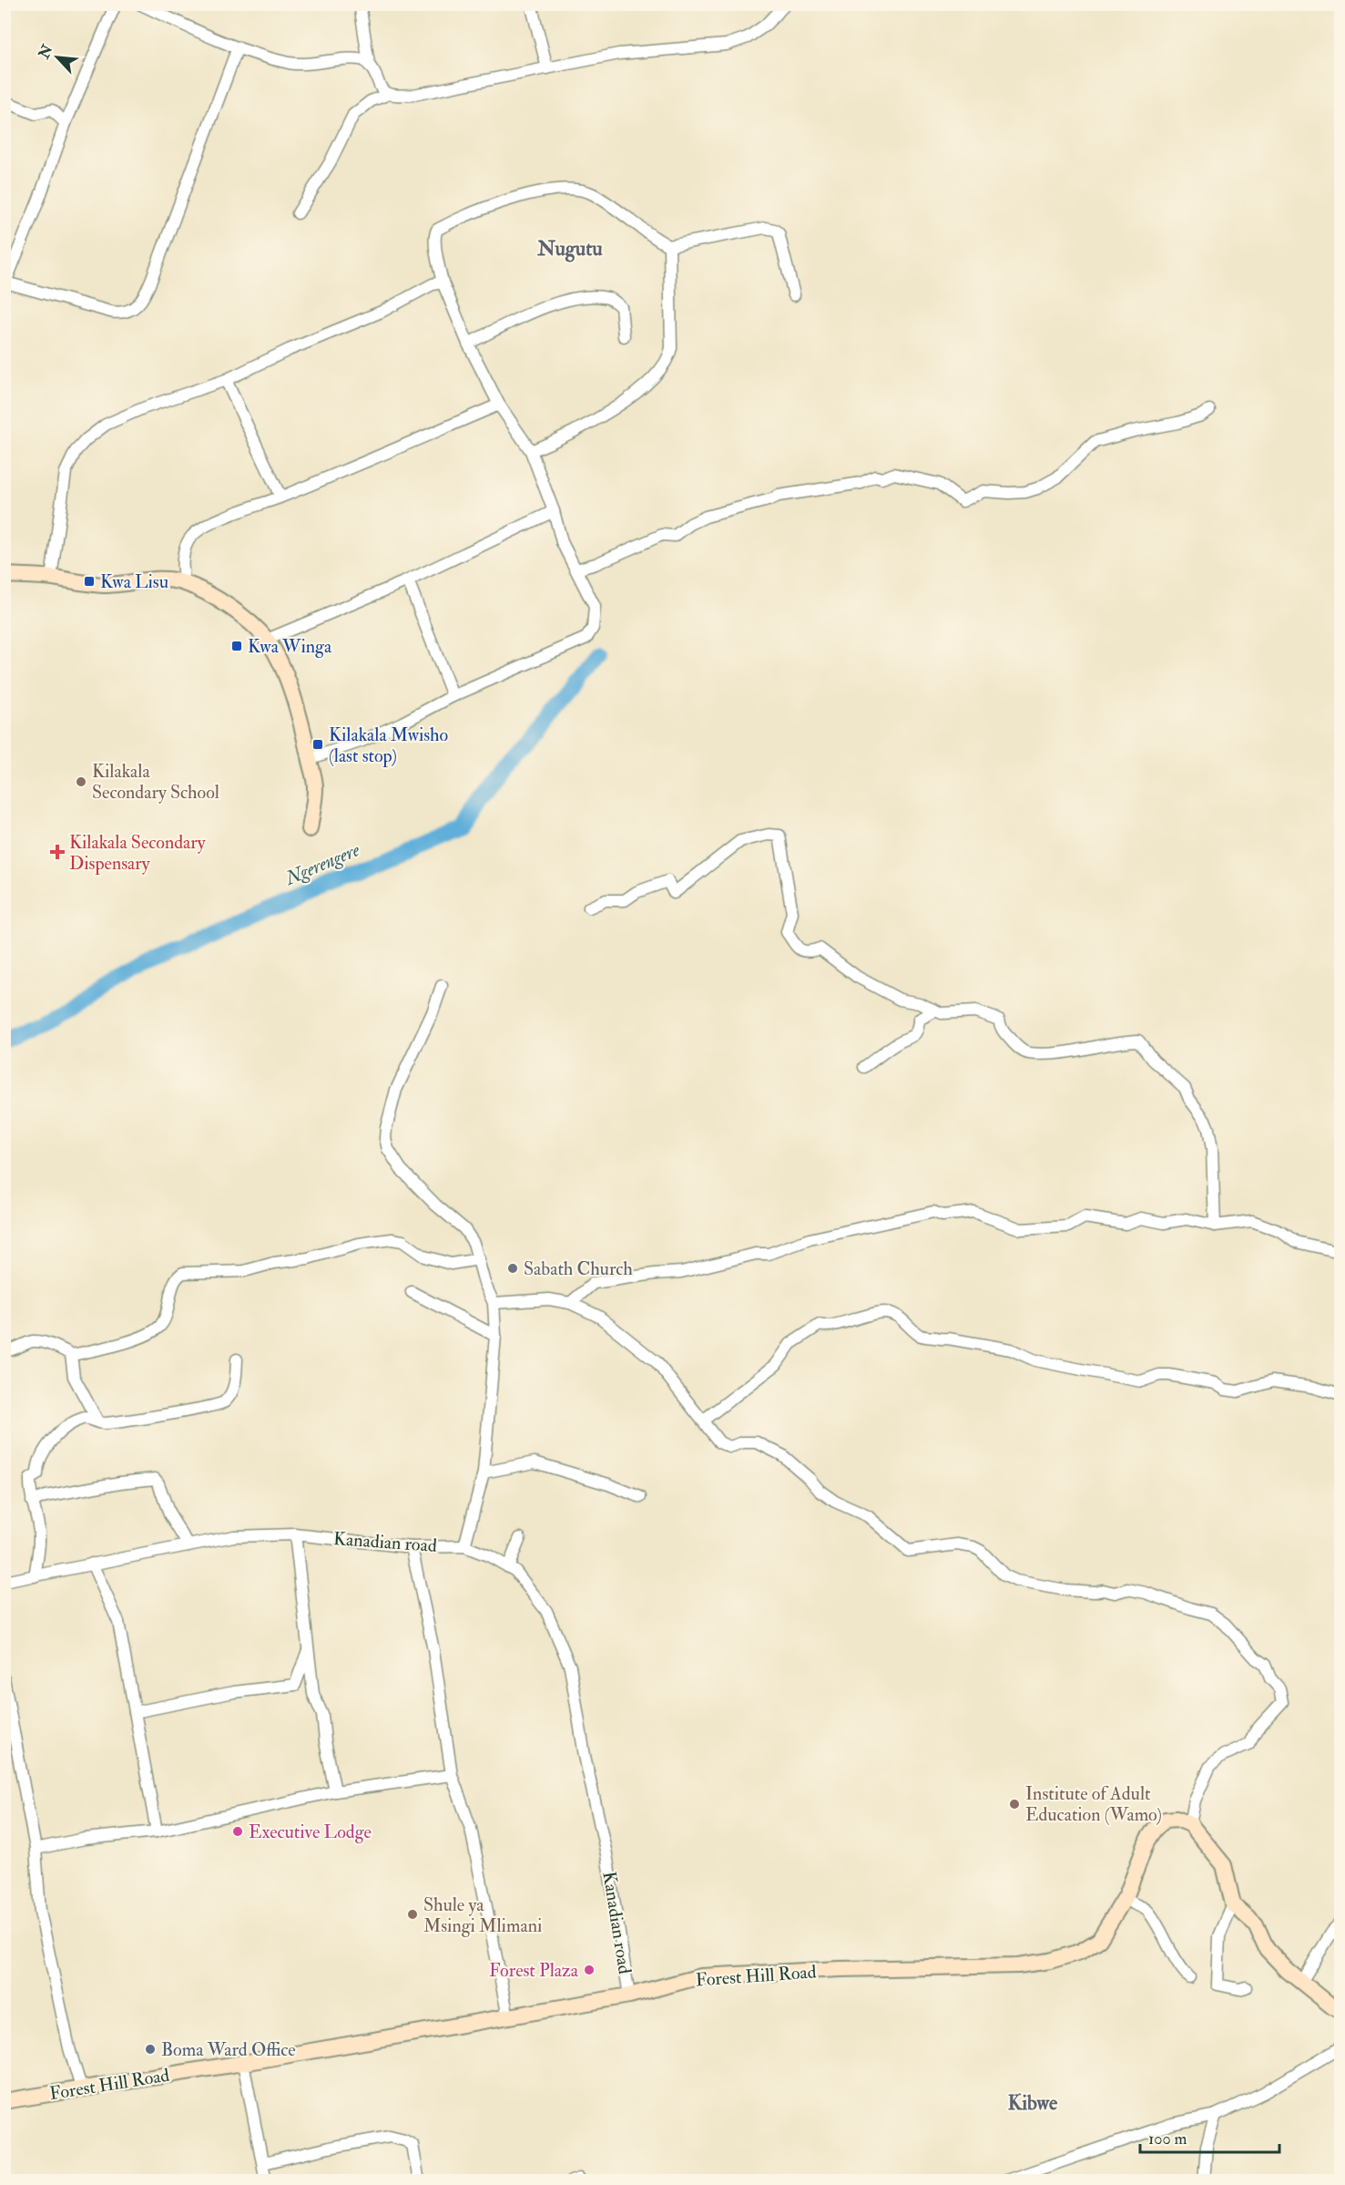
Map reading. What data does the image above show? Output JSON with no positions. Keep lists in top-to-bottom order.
{
  "streets": {
    "street": ["Kanadian road", "Forest Hill Road"]
  },
  "crossings": [
    ["Kanadian road", "Forest Hill Road"]
  ],
  "districts": ["Nugutu", "Kibwe"],
  "water": ["Ngerengere"],
  "places": {
    "transit": ["Kwa Lisu", "Kwa Winga", "Kilakala Mwisho (last stop)"],
    "other": [
      "Kilakala Secondary School",
      "Sabath Church",
      "Institute of Adult Education (Wamo)",
      "Executive Lodge",
      "Shule ya Msingi Mlimani",
      "Forest Plaza",
      "Boma Ward Office"
    ],
    "health": ["Kilakala Secondary Dispensary"]
  },
  "scale_bar": "100 m",
  "north": "top left"
}
